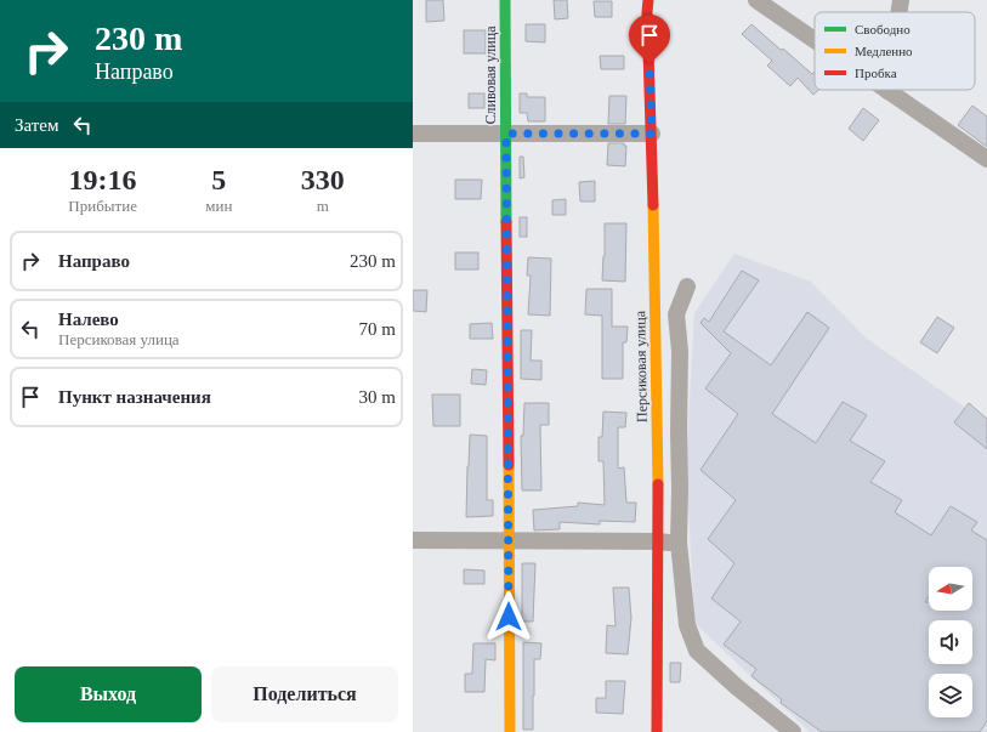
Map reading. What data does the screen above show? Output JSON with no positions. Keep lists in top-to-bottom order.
{
  "streets": {
    "street": ["Сливовая улица", "Персиковая улица"]
  },
  "legend": ["Свободно", "Медленно", "Пробка"],
  "north": "left",
  "page": {
    "turn": ["230 m", "Направо"],
    "then": "Затем",
    "eta": [
      "19:16",
      "Прибытие",
      "5",
      "мин",
      "330",
      "m"
    ],
    "list": [
      {
        "name": "Направо",
        "value": "230 m"
      },
      {
        "name": "Налево",
        "note": "Персиковая улица",
        "value": "70 m"
      },
      {
        "name": "Пункт назначения",
        "value": "30 m"
      }
    ],
    "buttons": ["Выход", "Поделиться"]
  }
}
